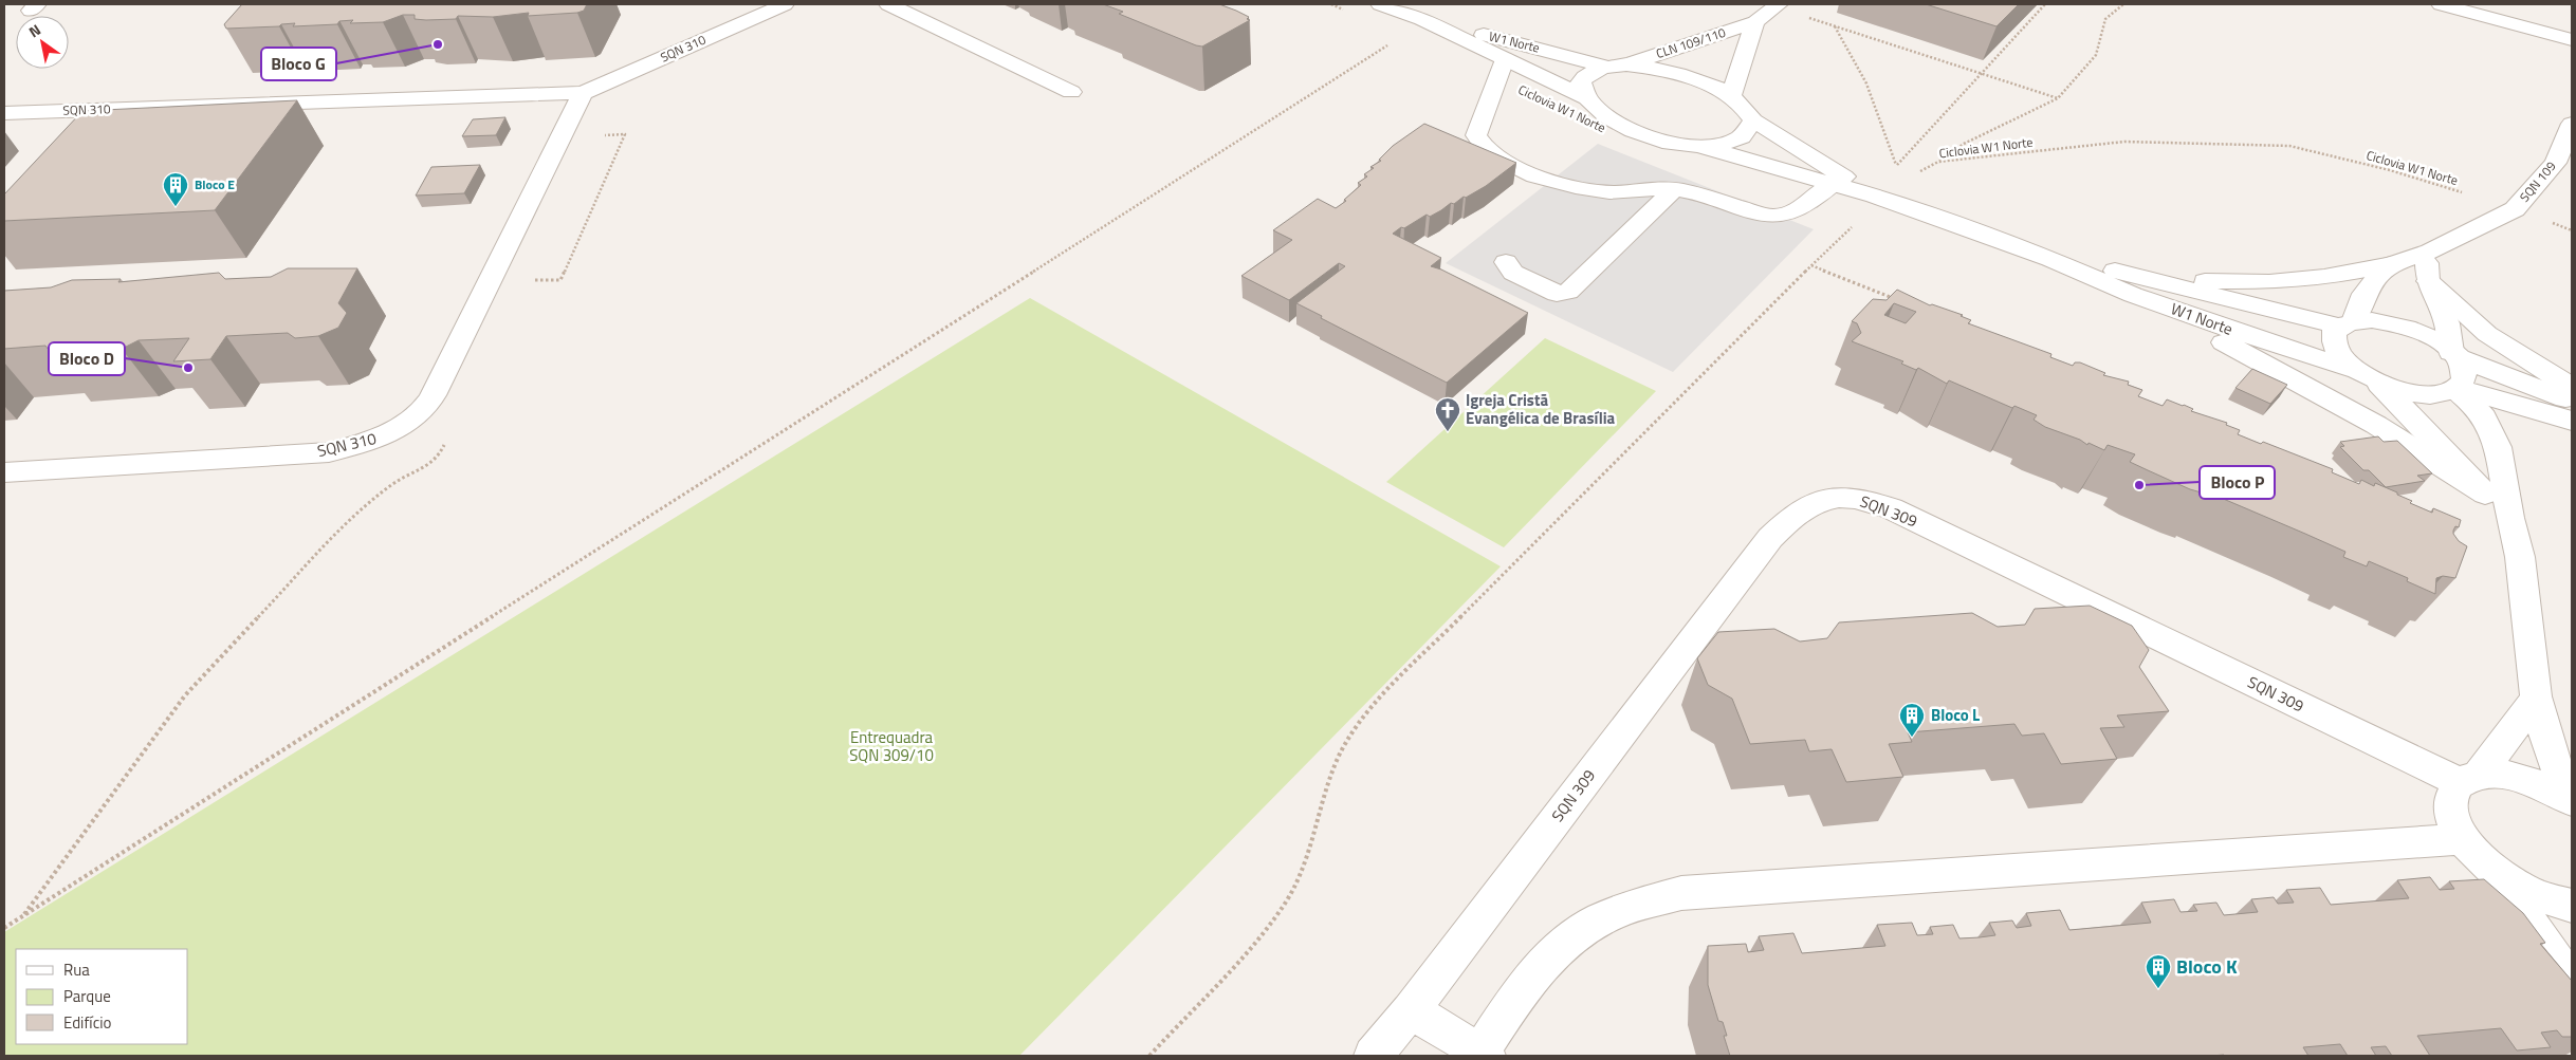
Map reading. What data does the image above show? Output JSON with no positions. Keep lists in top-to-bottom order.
{
  "streets": {
    "street": [
      "W1 Norte",
      "CLN 109/110",
      "SQN 310",
      "SQN 109",
      "SQN 309"
    ],
    "path": ["Ciclovia W1 Norte"]
  },
  "crossings": [
    ["W1 Norte", "CLN 109/110"],
    ["W1 Norte", "Ciclovia W1 Norte"],
    ["W1 Norte", "SQN 109"],
    ["Ciclovia W1 Norte", "SQN 109"]
  ],
  "parks": ["Entrequadra SQN 309/10"],
  "places": {
    "other": ["Bloco G", "Bloco D", "Bloco P"],
    "building": ["Bloco E", "Bloco L", "Bloco K"],
    "church": ["Igreja Cristã Evangélica de Brasília"]
  },
  "legend": ["Rua", "Parque", "Edifício"],
  "north": "top left"
}
